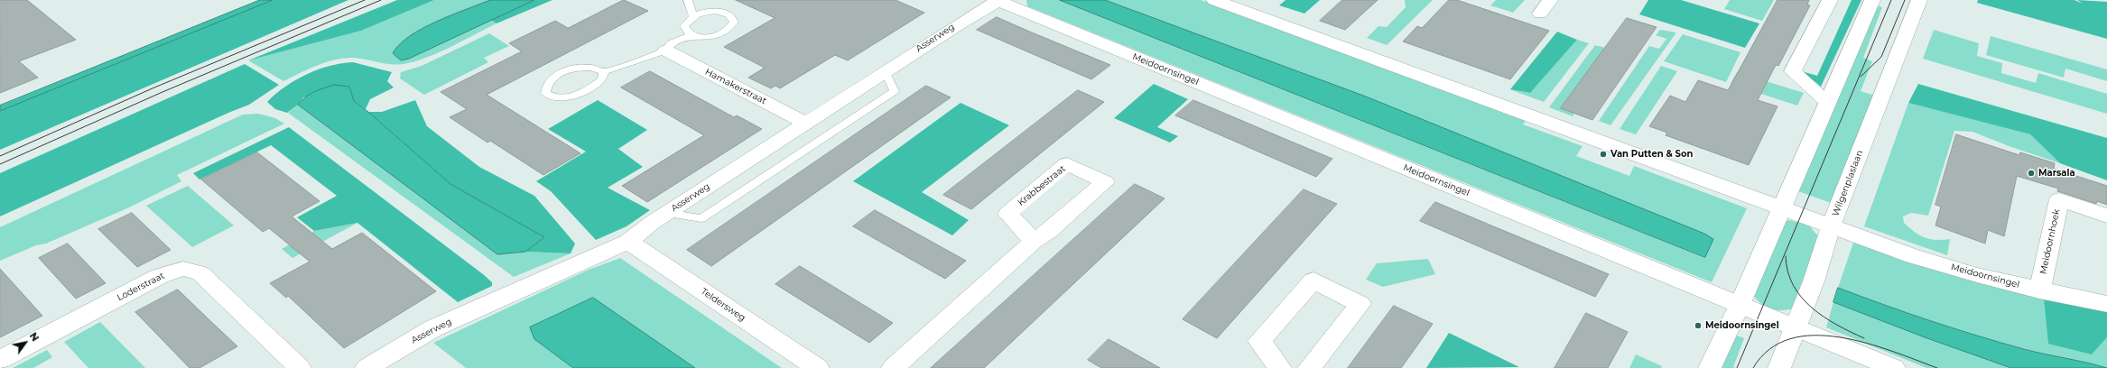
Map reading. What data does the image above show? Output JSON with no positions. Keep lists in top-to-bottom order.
{
  "streets": {
    "street": [
      "Asserweg",
      "Meidoornsingel",
      "Hamakerstraat",
      "Wilgenplaslaan",
      "Meidoornhoek",
      "Loderstraat",
      "Teldersweg"
    ]
  },
  "crossings": [
    ["Asserweg", "Meidoornsingel"],
    ["Asserweg", "Hamakerstraat"],
    ["Asserweg", "Teldersweg"],
    ["Meidoornsingel", "Wilgenplaslaan"],
    ["Meidoornsingel", "Meidoornhoek"]
  ],
  "places": ["Van Putten & Son", "Marsala", "Meidoornsingel"],
  "north": "top right"
}
